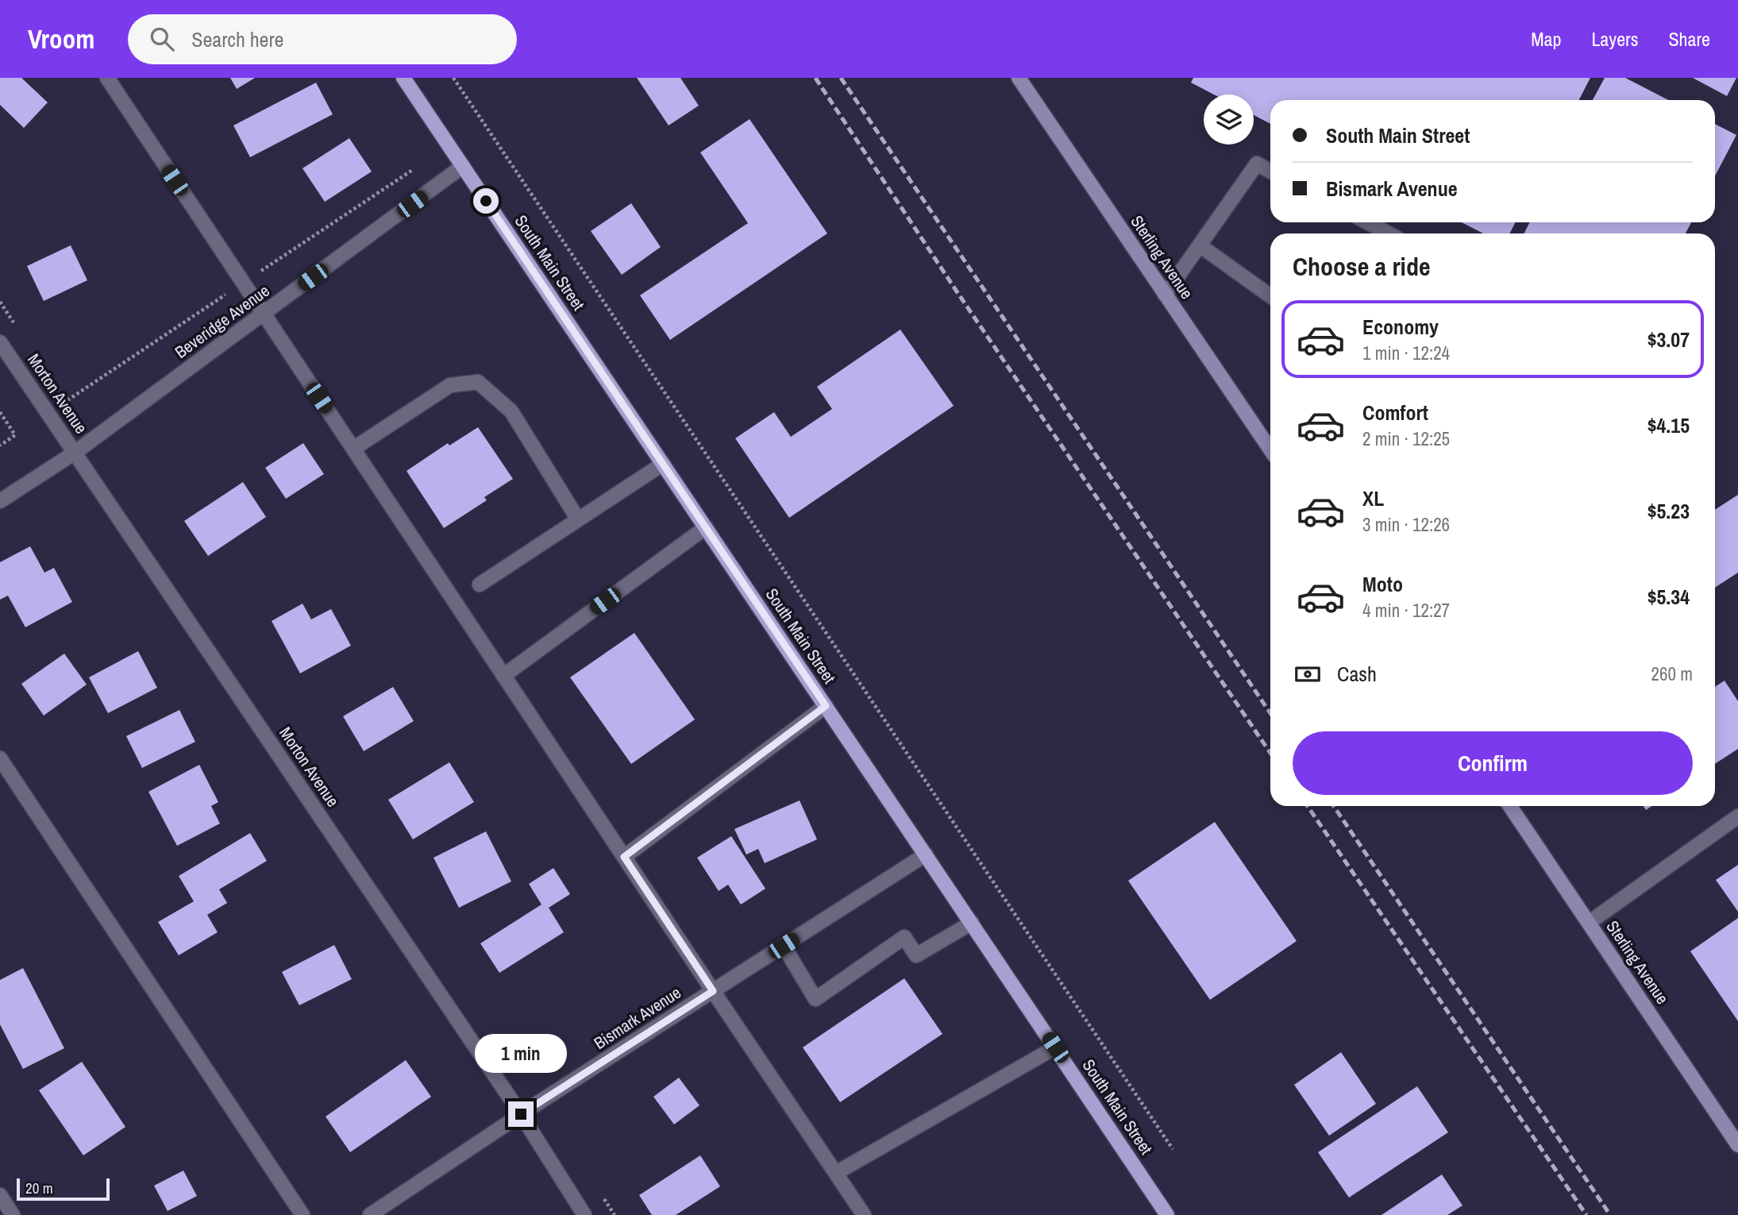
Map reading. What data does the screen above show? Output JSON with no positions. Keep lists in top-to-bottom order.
{
  "streets": {
    "main road": ["South Main Street"],
    "street": [
      "Sterling Avenue",
      "Beveridge Avenue",
      "Morton Avenue",
      "Bismark Avenue"
    ]
  },
  "crossings": [
    ["South Main Street", "Beveridge Avenue"],
    ["South Main Street", "Bismark Avenue"],
    ["Beveridge Avenue", "Morton Avenue"],
    ["Morton Avenue", "Bismark Avenue"]
  ],
  "scale_bar": "20 m",
  "page": {
    "header": "Vroom",
    "search": "Search here",
    "nav": ["Map", "Layers", "Share"],
    "banner": ["South Main Street", "Bismark Avenue"],
    "heading": "Choose a ride",
    "list": [
      {
        "name": "Economy",
        "note": "1 min · 12:24",
        "value": "$3.07"
      },
      {
        "name": "Comfort",
        "note": "2 min · 12:25",
        "value": "$4.15"
      },
      {
        "name": "XL",
        "note": "3 min · 12:26",
        "value": "$5.23"
      },
      {
        "name": "Moto",
        "note": "4 min · 12:27",
        "value": "$5.34"
      }
    ],
    "pay": ["Cash", "260 m"],
    "buttons": "Confirm",
    "bubble": "1 min",
    "scale": "20 m"
  }
}
